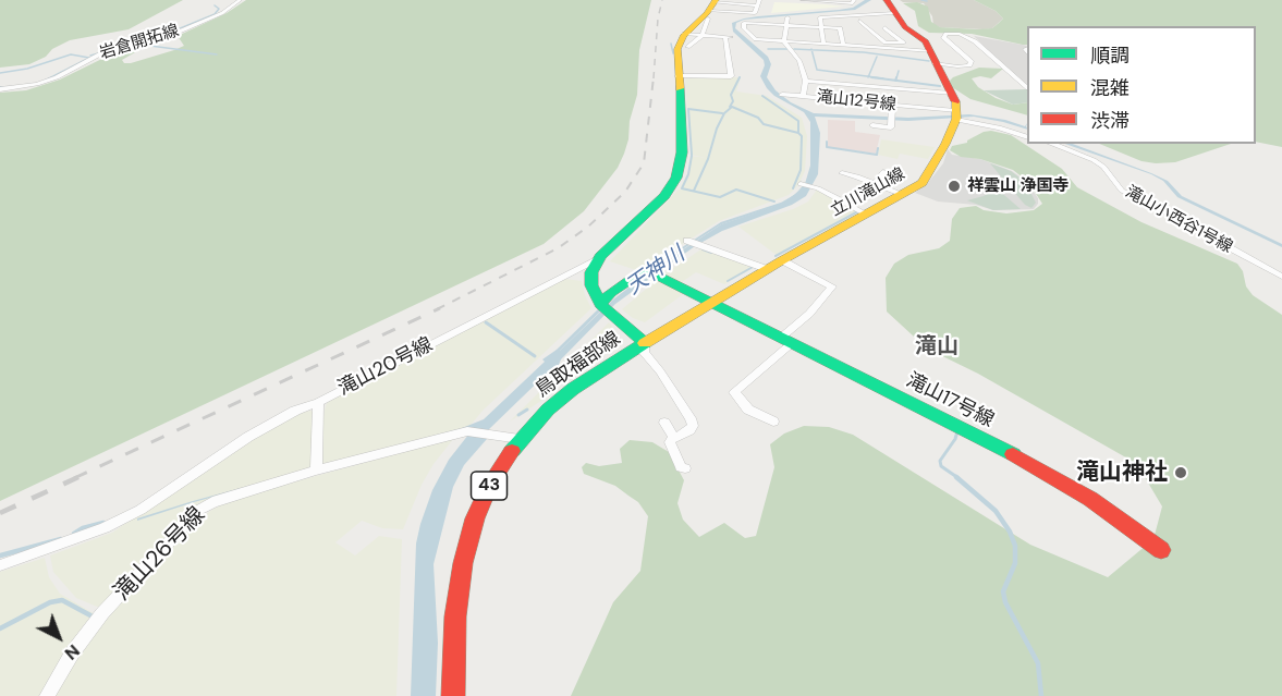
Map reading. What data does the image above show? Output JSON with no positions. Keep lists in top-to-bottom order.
{
  "streets": {
    "street": [
      "岩倉開拓線",
      "滝山12号線",
      "立川滝山線",
      "滝山小西谷1号線",
      "鳥取福部線",
      "滝山20号線",
      "滝山17号線",
      "43",
      "滝山26号線"
    ]
  },
  "crossings": [
    ["滝山12号線", "立川滝山線"],
    ["立川滝山線", "鳥取福部線"],
    ["立川滝山線", "滝山17号線"],
    ["鳥取福部線", "滝山20号線"],
    ["鳥取福部線", "滝山17号線"],
    ["滝山20号線", "滝山26号線"]
  ],
  "districts": ["滝山"],
  "water": ["天神川"],
  "places": ["祥雲山 浄国寺", "滝山神社"],
  "legend": ["順調", "混雑", "渋滞"],
  "north": "bottom right"
}
